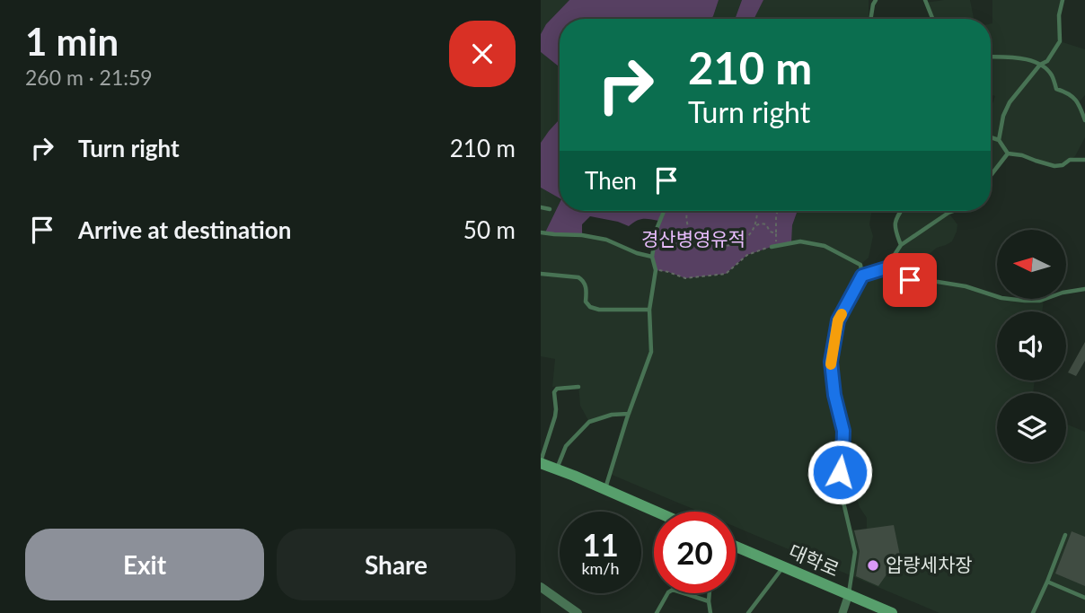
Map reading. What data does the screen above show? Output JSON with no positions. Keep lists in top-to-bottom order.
{
  "streets": {
    "main road": ["대학로"]
  },
  "parks": ["경산병영유적"],
  "places": ["압량세차장"],
  "north": "left",
  "page": {
    "heading": ["1 min", "260 m · 21:59"],
    "turn": ["210 m", "Turn right"],
    "list": [
      {
        "name": "Turn right",
        "value": "210 m"
      },
      {
        "name": "Arrive at destination",
        "value": "50 m"
      }
    ],
    "then": "Then",
    "speed": "11 km/h",
    "limit": "20",
    "buttons": ["Exit", "Share"]
  }
}
